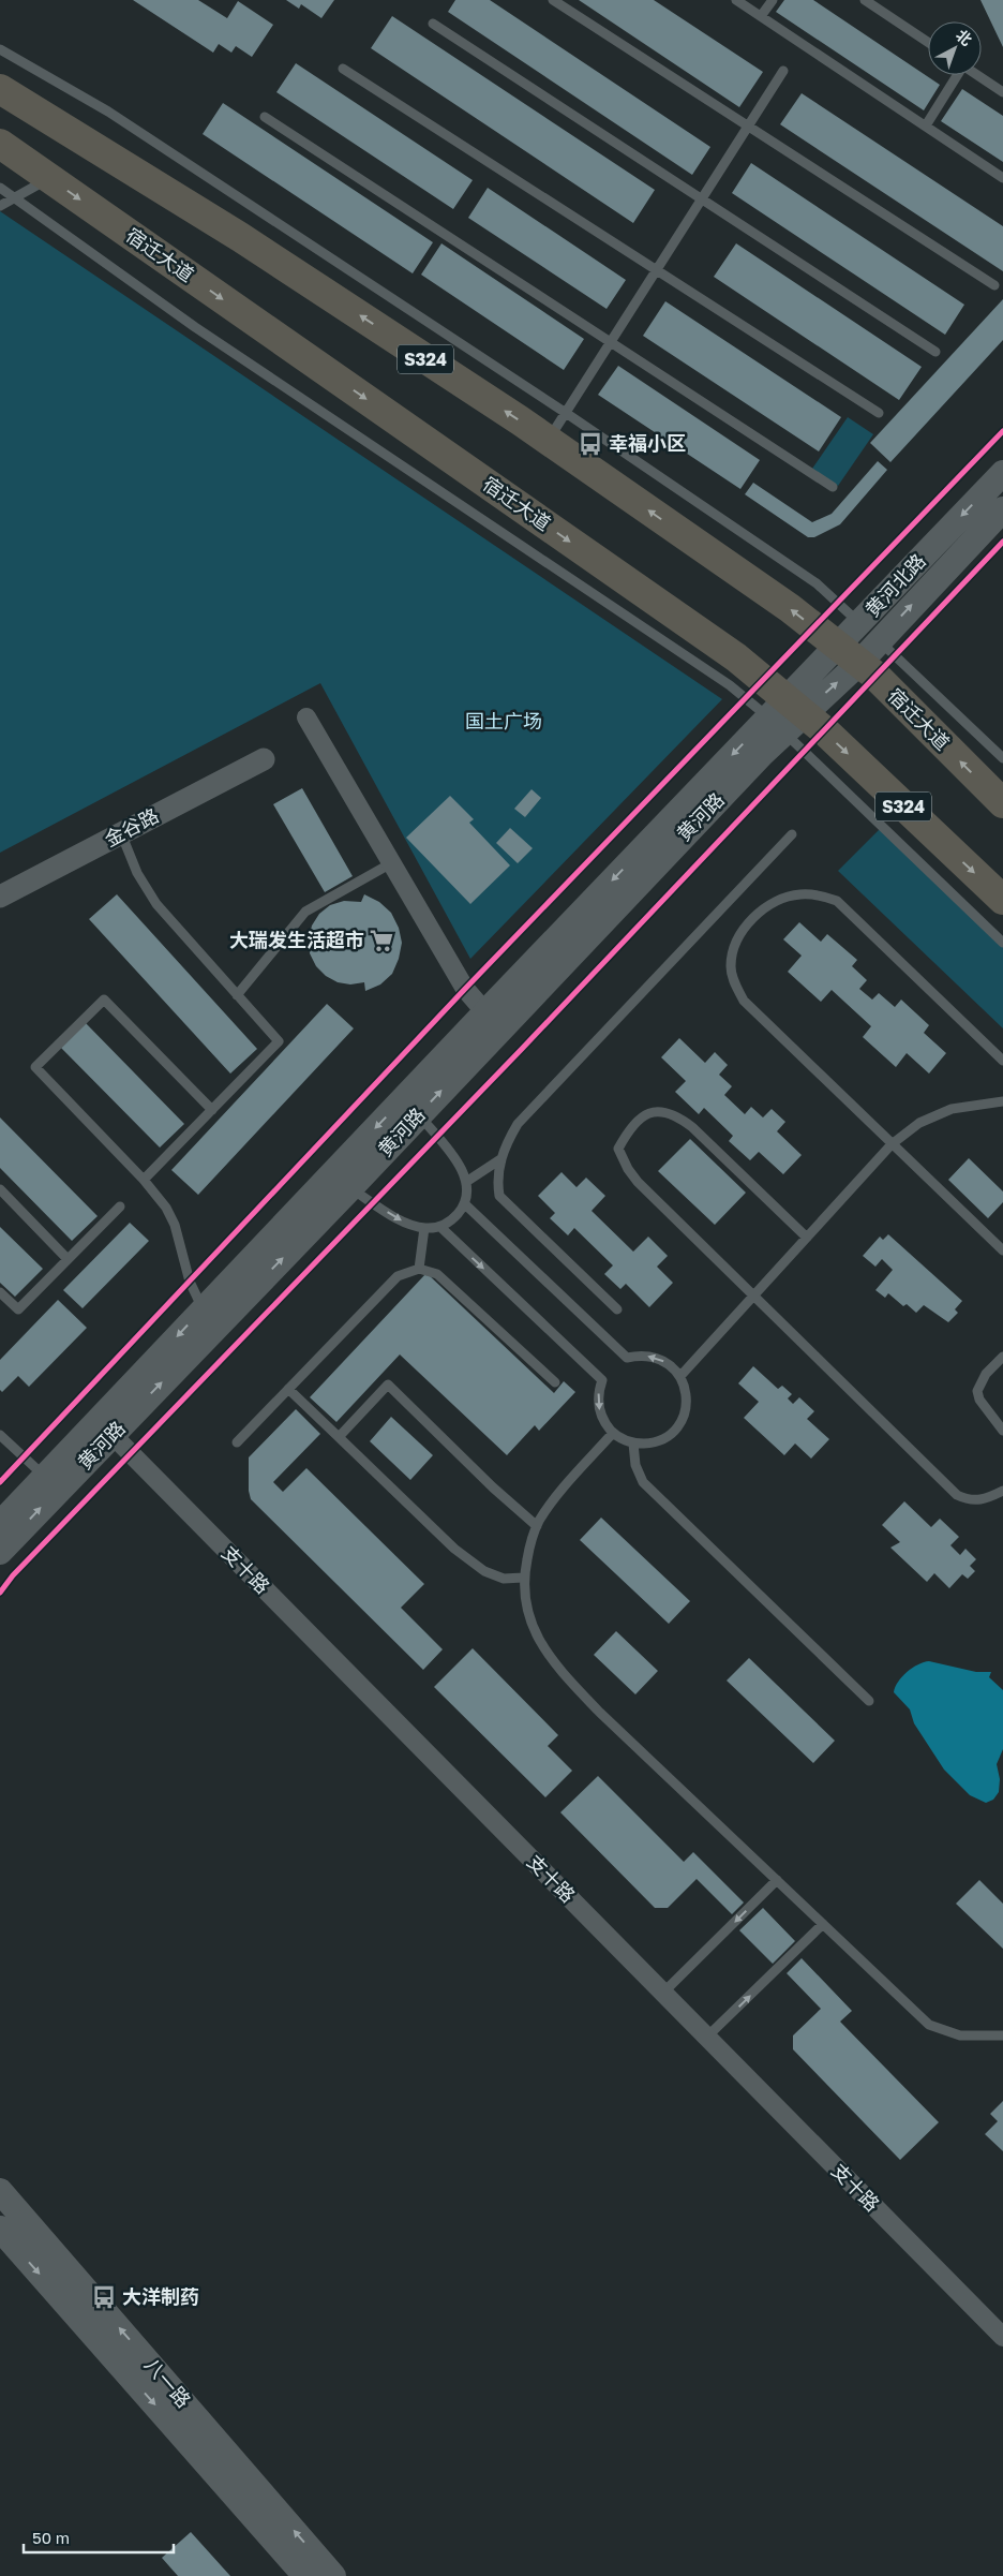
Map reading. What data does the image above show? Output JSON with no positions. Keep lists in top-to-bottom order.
{
  "streets": {
    "main road": [
      "宿迁大道",
      "S324",
      "黄河北路",
      "黄河路",
      "八一路"
    ],
    "street": ["金谷路", "支十路"]
  },
  "crossings": [
    ["宿迁大道", "黄河北路"],
    ["宿迁大道", "黄河路"],
    ["黄河北路", "黄河路"],
    ["黄河路", "支十路"]
  ],
  "parks": ["国土广场"],
  "places": {
    "bus stop": ["幸福小区", "大洋制药"],
    "supermarket": ["大瑞发生活超市"]
  },
  "scale_bar": "50 m",
  "north": "top right"
}
